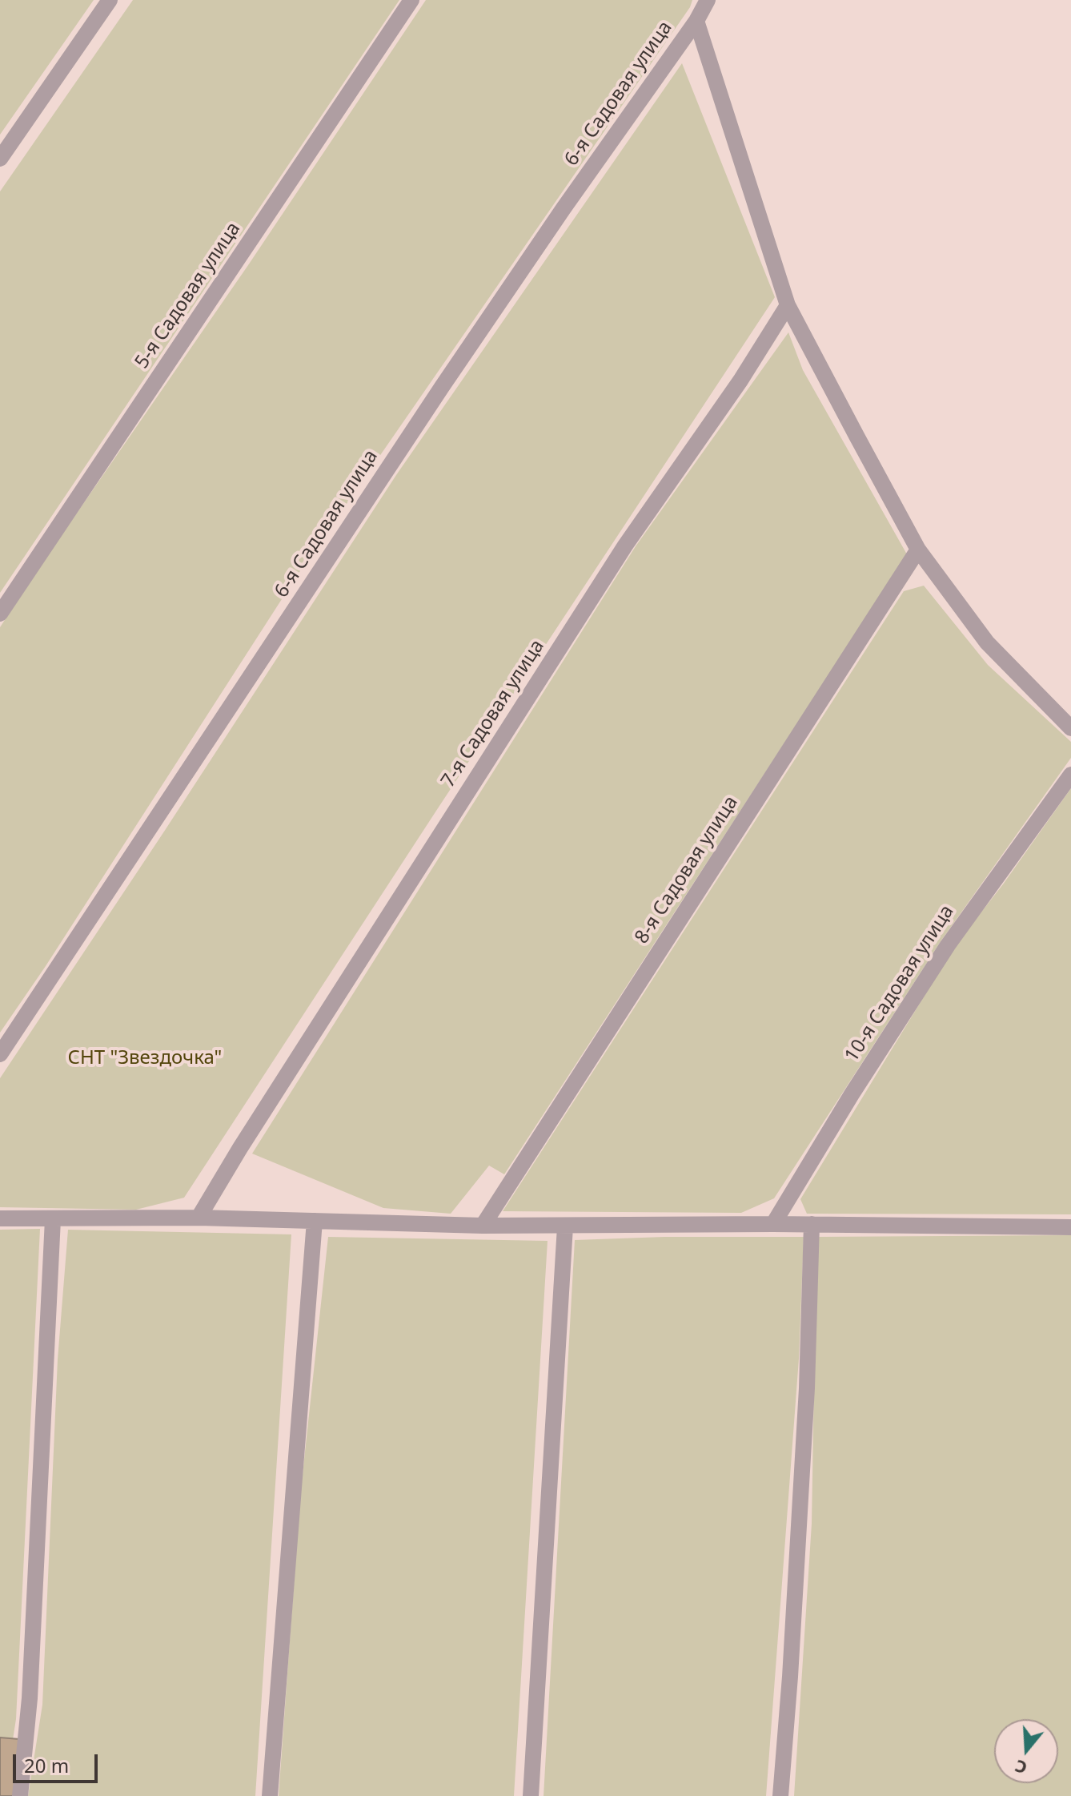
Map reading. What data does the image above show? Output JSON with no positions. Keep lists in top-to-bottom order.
{
  "streets": {
    "street": [
      "6-я Садовая улица",
      "5-я Садовая улица",
      "7-я Садовая улица",
      "8-я Садовая улица",
      "10-я Садовая улица"
    ]
  },
  "parks": ["СНТ \"Звездочка\""],
  "scale_bar": "20 m",
  "north": "bottom"
}
